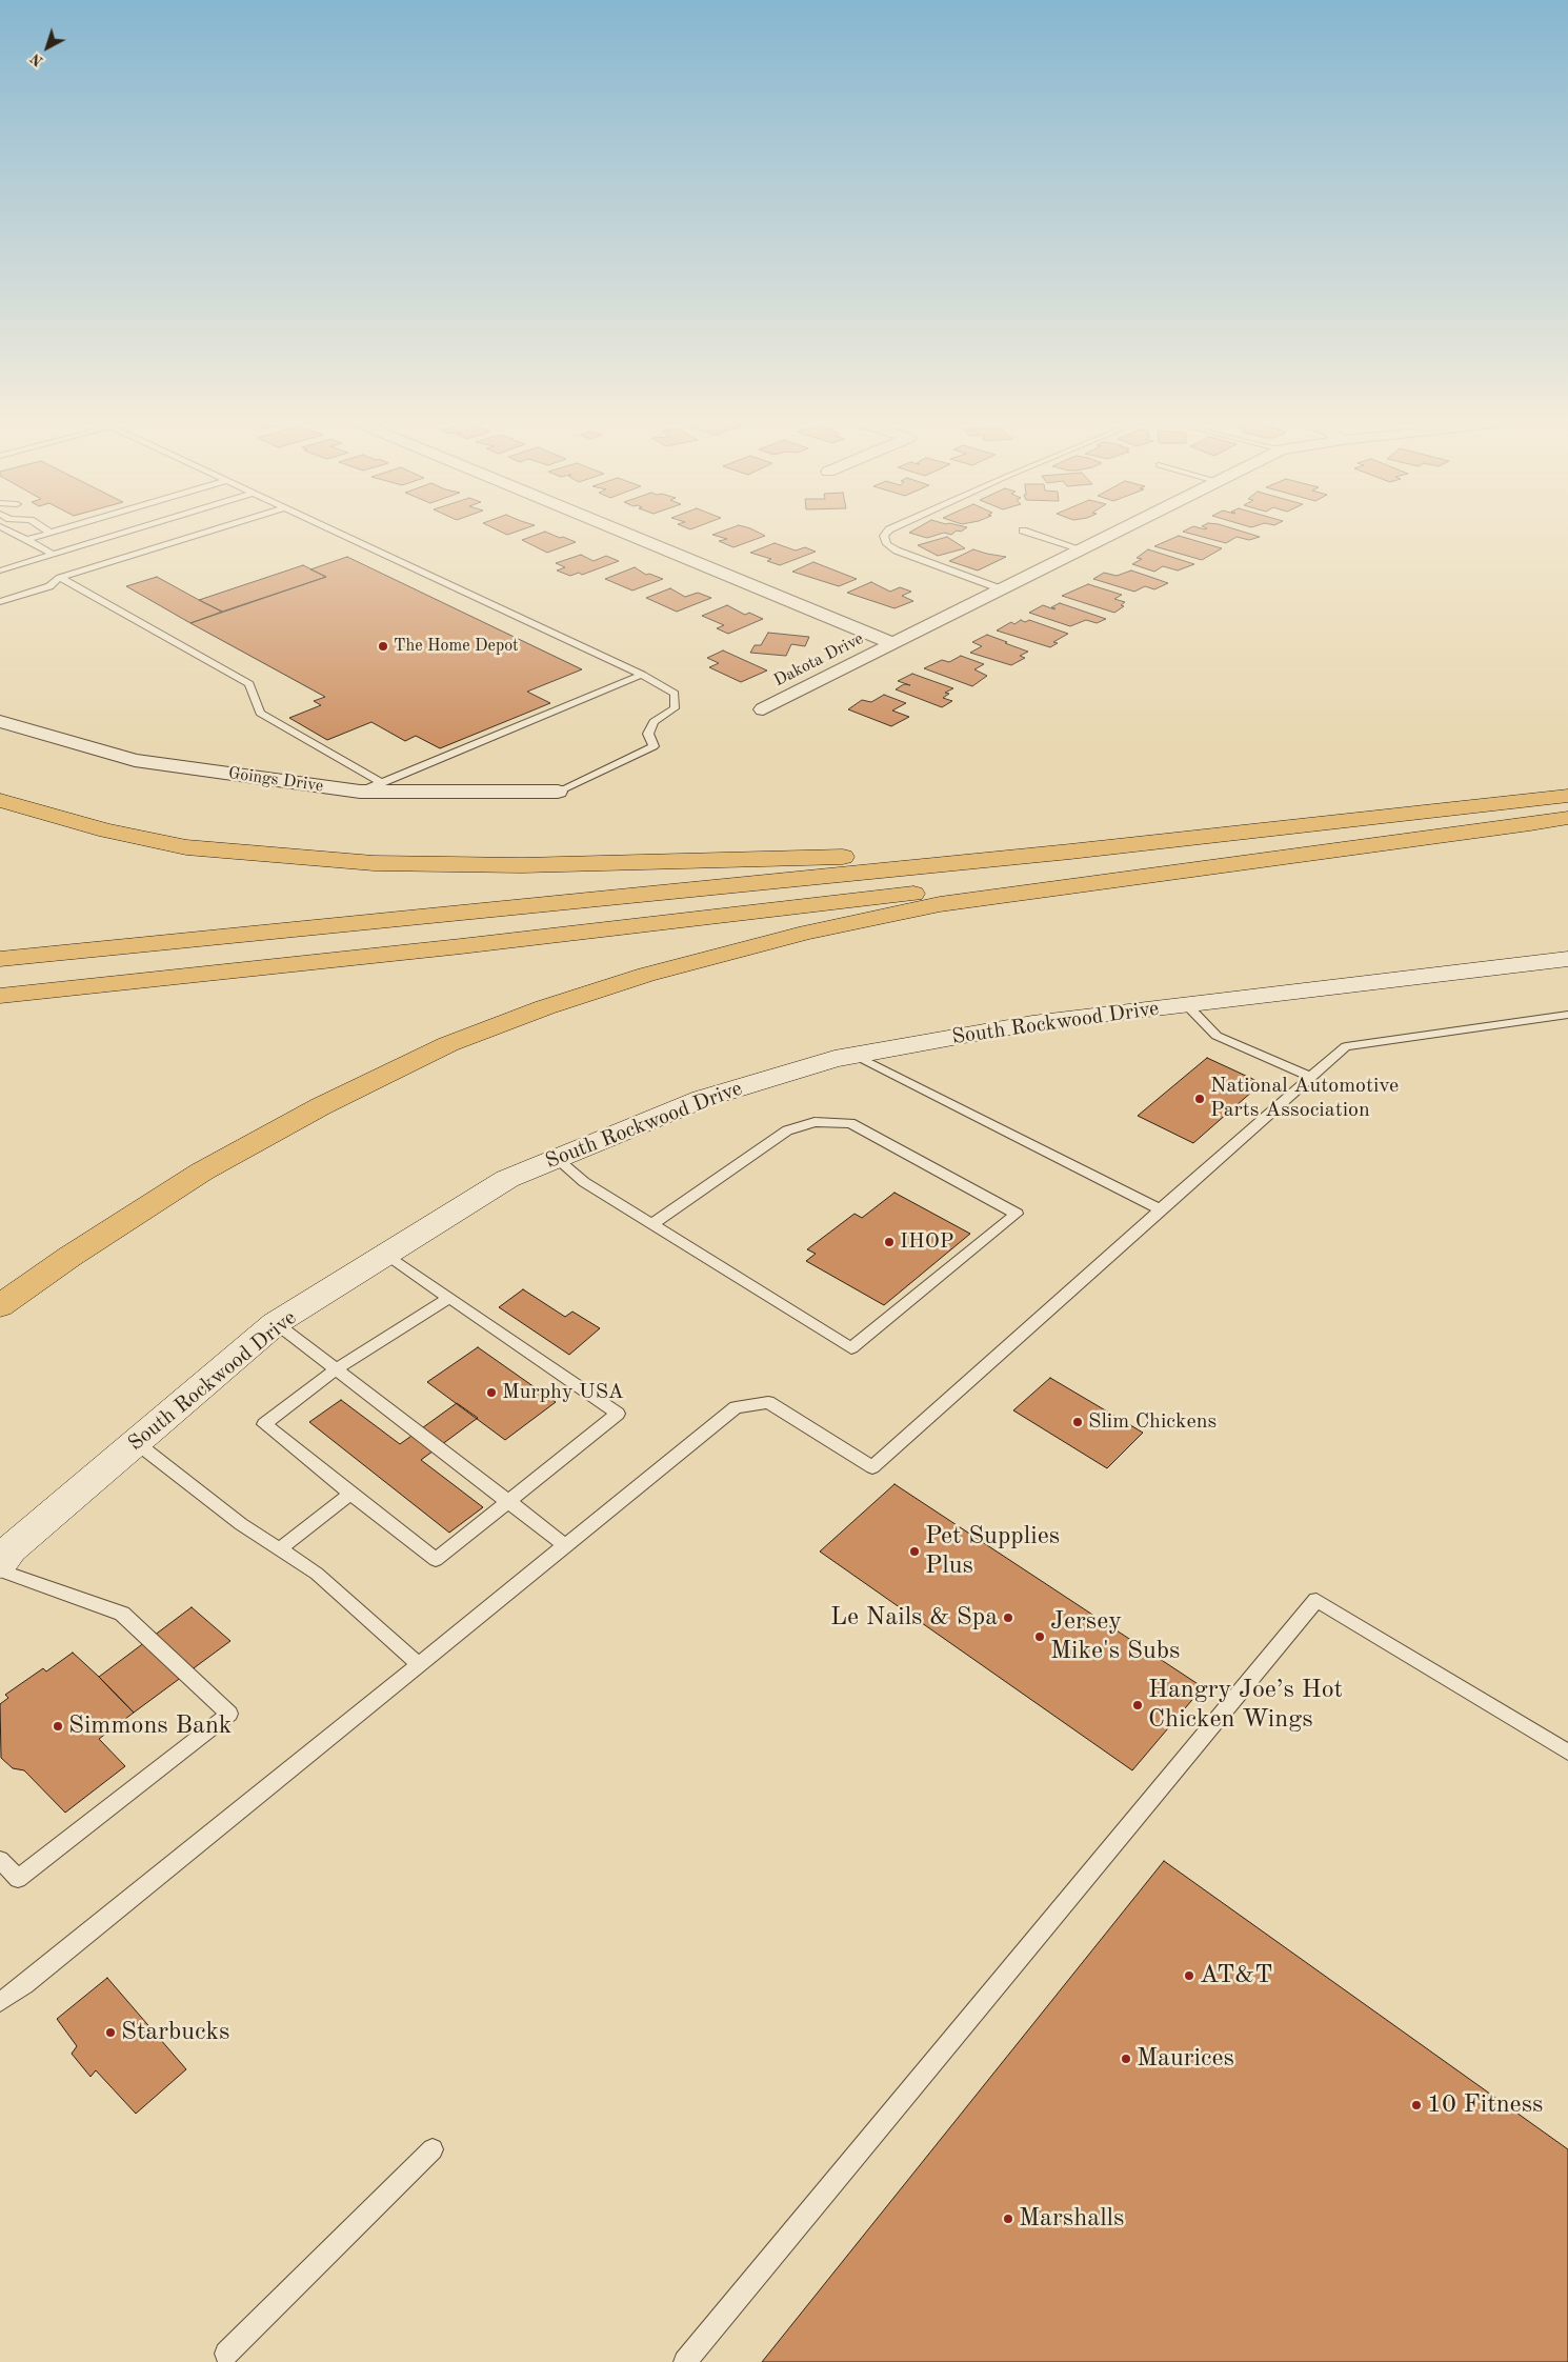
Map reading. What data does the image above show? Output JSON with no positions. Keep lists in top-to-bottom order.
{
  "streets": {
    "main road": ["South Rockwood Drive"],
    "street": ["Dakota Drive", "Goings Drive"]
  },
  "places": [
    "The Home Depot",
    "National Automotive Parts Association",
    "IHOP",
    "Murphy USA",
    "Slim Chickens",
    "Pet Supplies Plus",
    "Le Nails & Spa",
    "Jersey Mike's Subs",
    "Hangry Joe’s Hot Chicken Wings",
    "Simmons Bank",
    "AT&T",
    "Starbucks",
    "Maurices",
    "10 Fitness",
    "Marshalls"
  ],
  "north": "bottom left"
}
